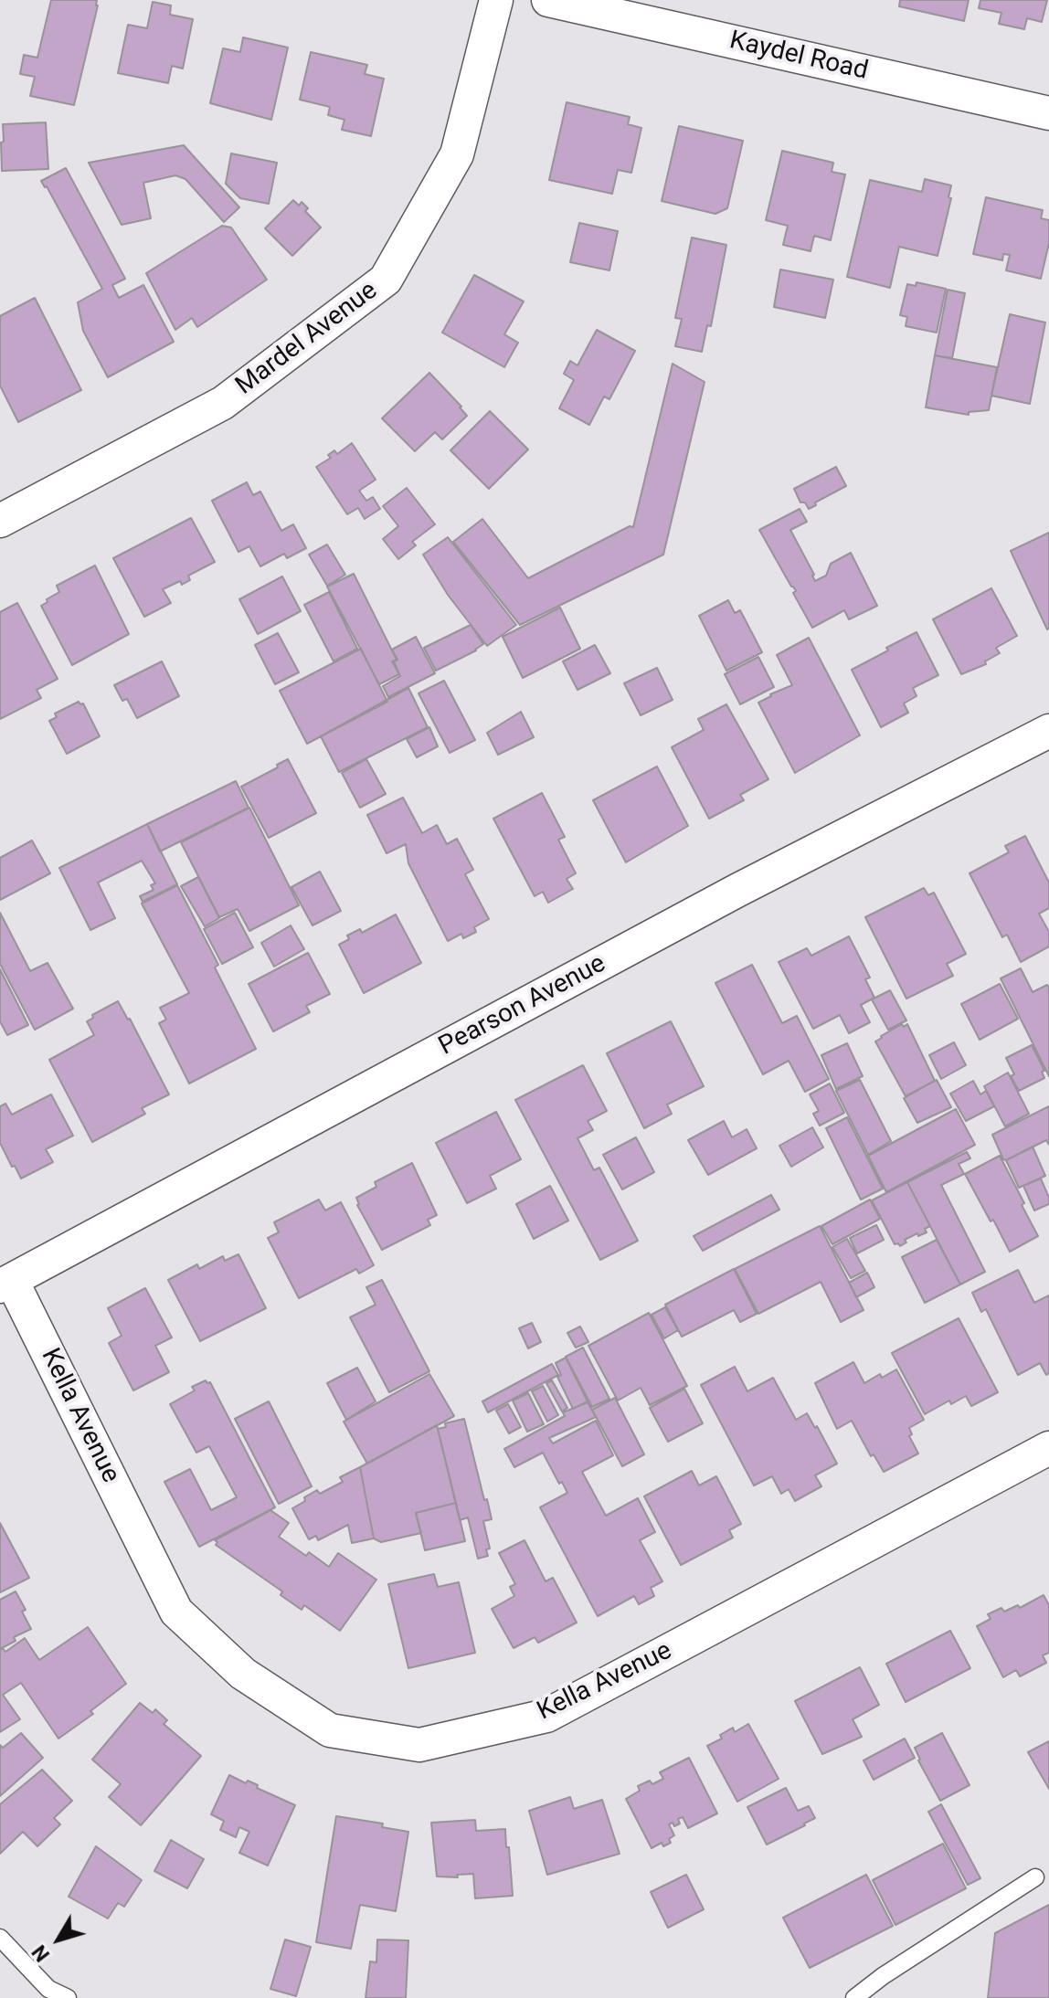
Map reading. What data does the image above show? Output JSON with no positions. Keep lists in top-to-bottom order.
{
  "streets": {
    "street": [
      "Kaydel Road",
      "Mardel Avenue",
      "Pearson Avenue",
      "Kella Avenue"
    ]
  },
  "crossings": [
    ["Pearson Avenue", "Kella Avenue"]
  ],
  "north": "bottom left"
}
